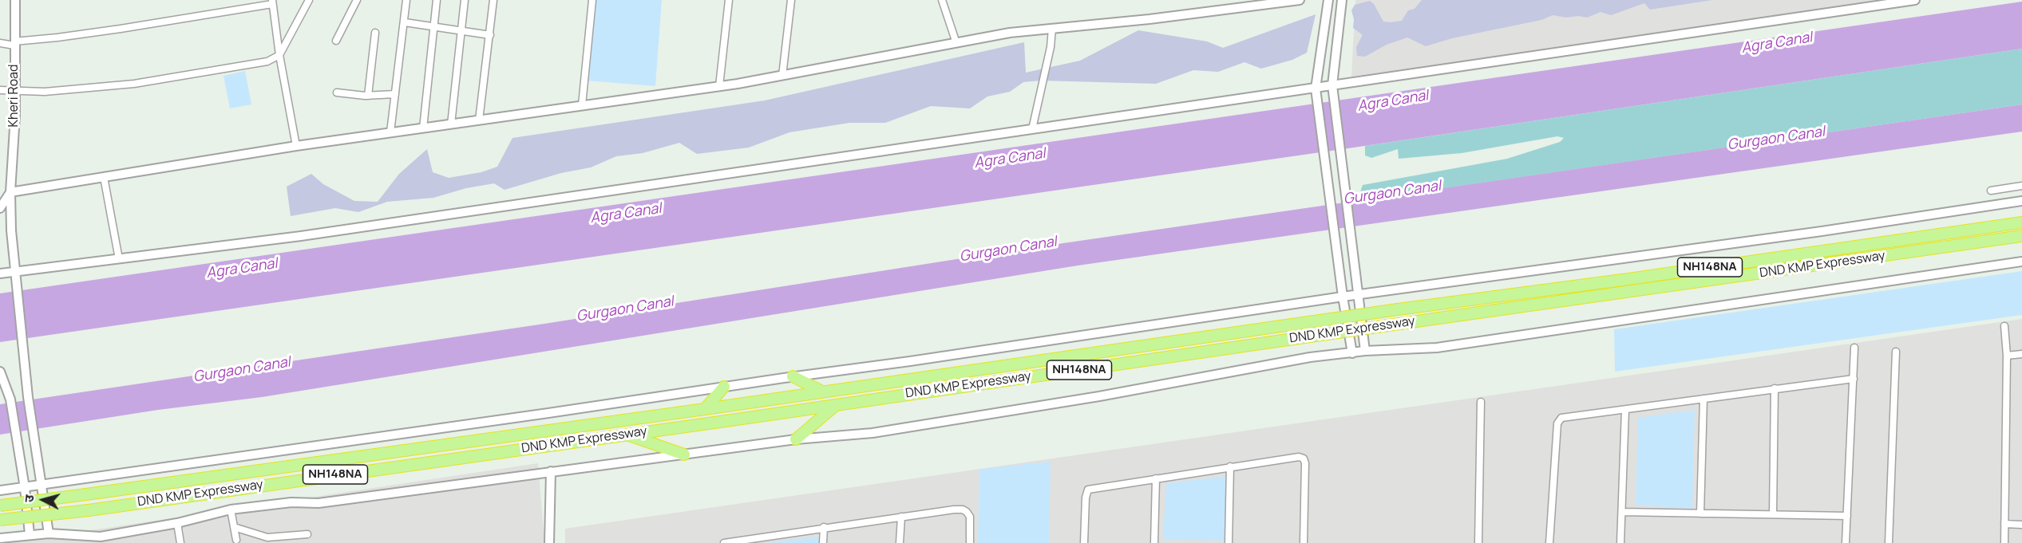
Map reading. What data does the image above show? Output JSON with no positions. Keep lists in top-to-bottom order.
{
  "streets": {
    "highway": ["DND KMP Expressway", "NH148NA"],
    "street": ["Kheri Road"]
  },
  "water": ["Agra Canal", "Gurgaon Canal"],
  "north": "left"
}
